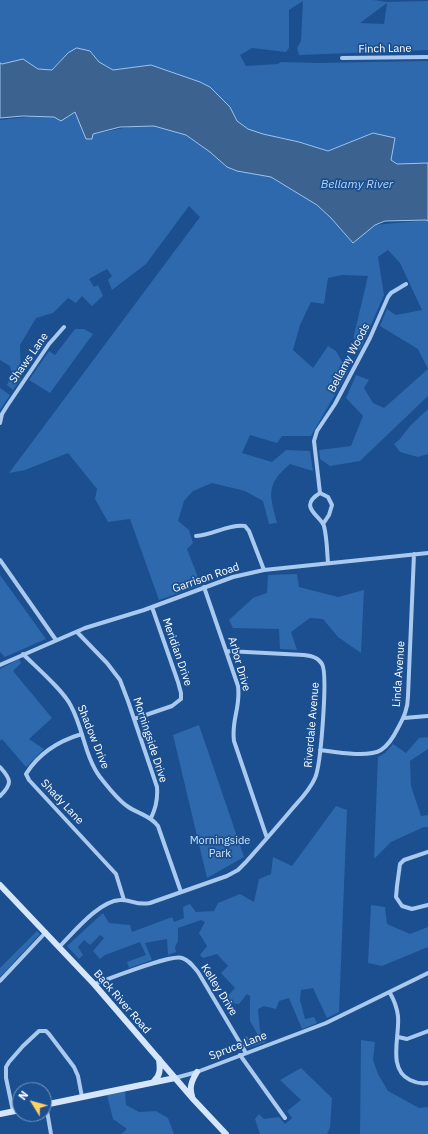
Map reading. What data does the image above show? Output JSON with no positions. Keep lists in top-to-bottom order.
{
  "streets": {
    "street": [
      "Finch Lane",
      "Shaws Lane",
      "Bellamy Woods",
      "Garrison Road",
      "Meridian Drive",
      "Arbor Drive",
      "Linda Avenue",
      "Riverdale Avenue",
      "Shadow Drive",
      "Morningside Drive",
      "Shady Lane",
      "Kelley Drive",
      "Back River Road",
      "Spruce Lane"
    ]
  },
  "crossings": [
    ["Garrison Road", "Meridian Drive"],
    ["Garrison Road", "Arbor Drive"],
    ["Garrison Road", "Linda Avenue"],
    ["Garrison Road", "Shadow Drive"],
    ["Garrison Road", "Morningside Drive"],
    ["Meridian Drive", "Morningside Drive"],
    ["Arbor Drive", "Riverdale Avenue"],
    ["Linda Avenue", "Riverdale Avenue"],
    ["Shadow Drive", "Morningside Drive"],
    ["Shadow Drive", "Shady Lane"],
    ["Kelley Drive", "Back River Road"],
    ["Kelley Drive", "Spruce Lane"],
    ["Back River Road", "Spruce Lane"]
  ],
  "water": ["Bellamy River"],
  "parks": ["Morningside Park"],
  "north": "top left"
}
